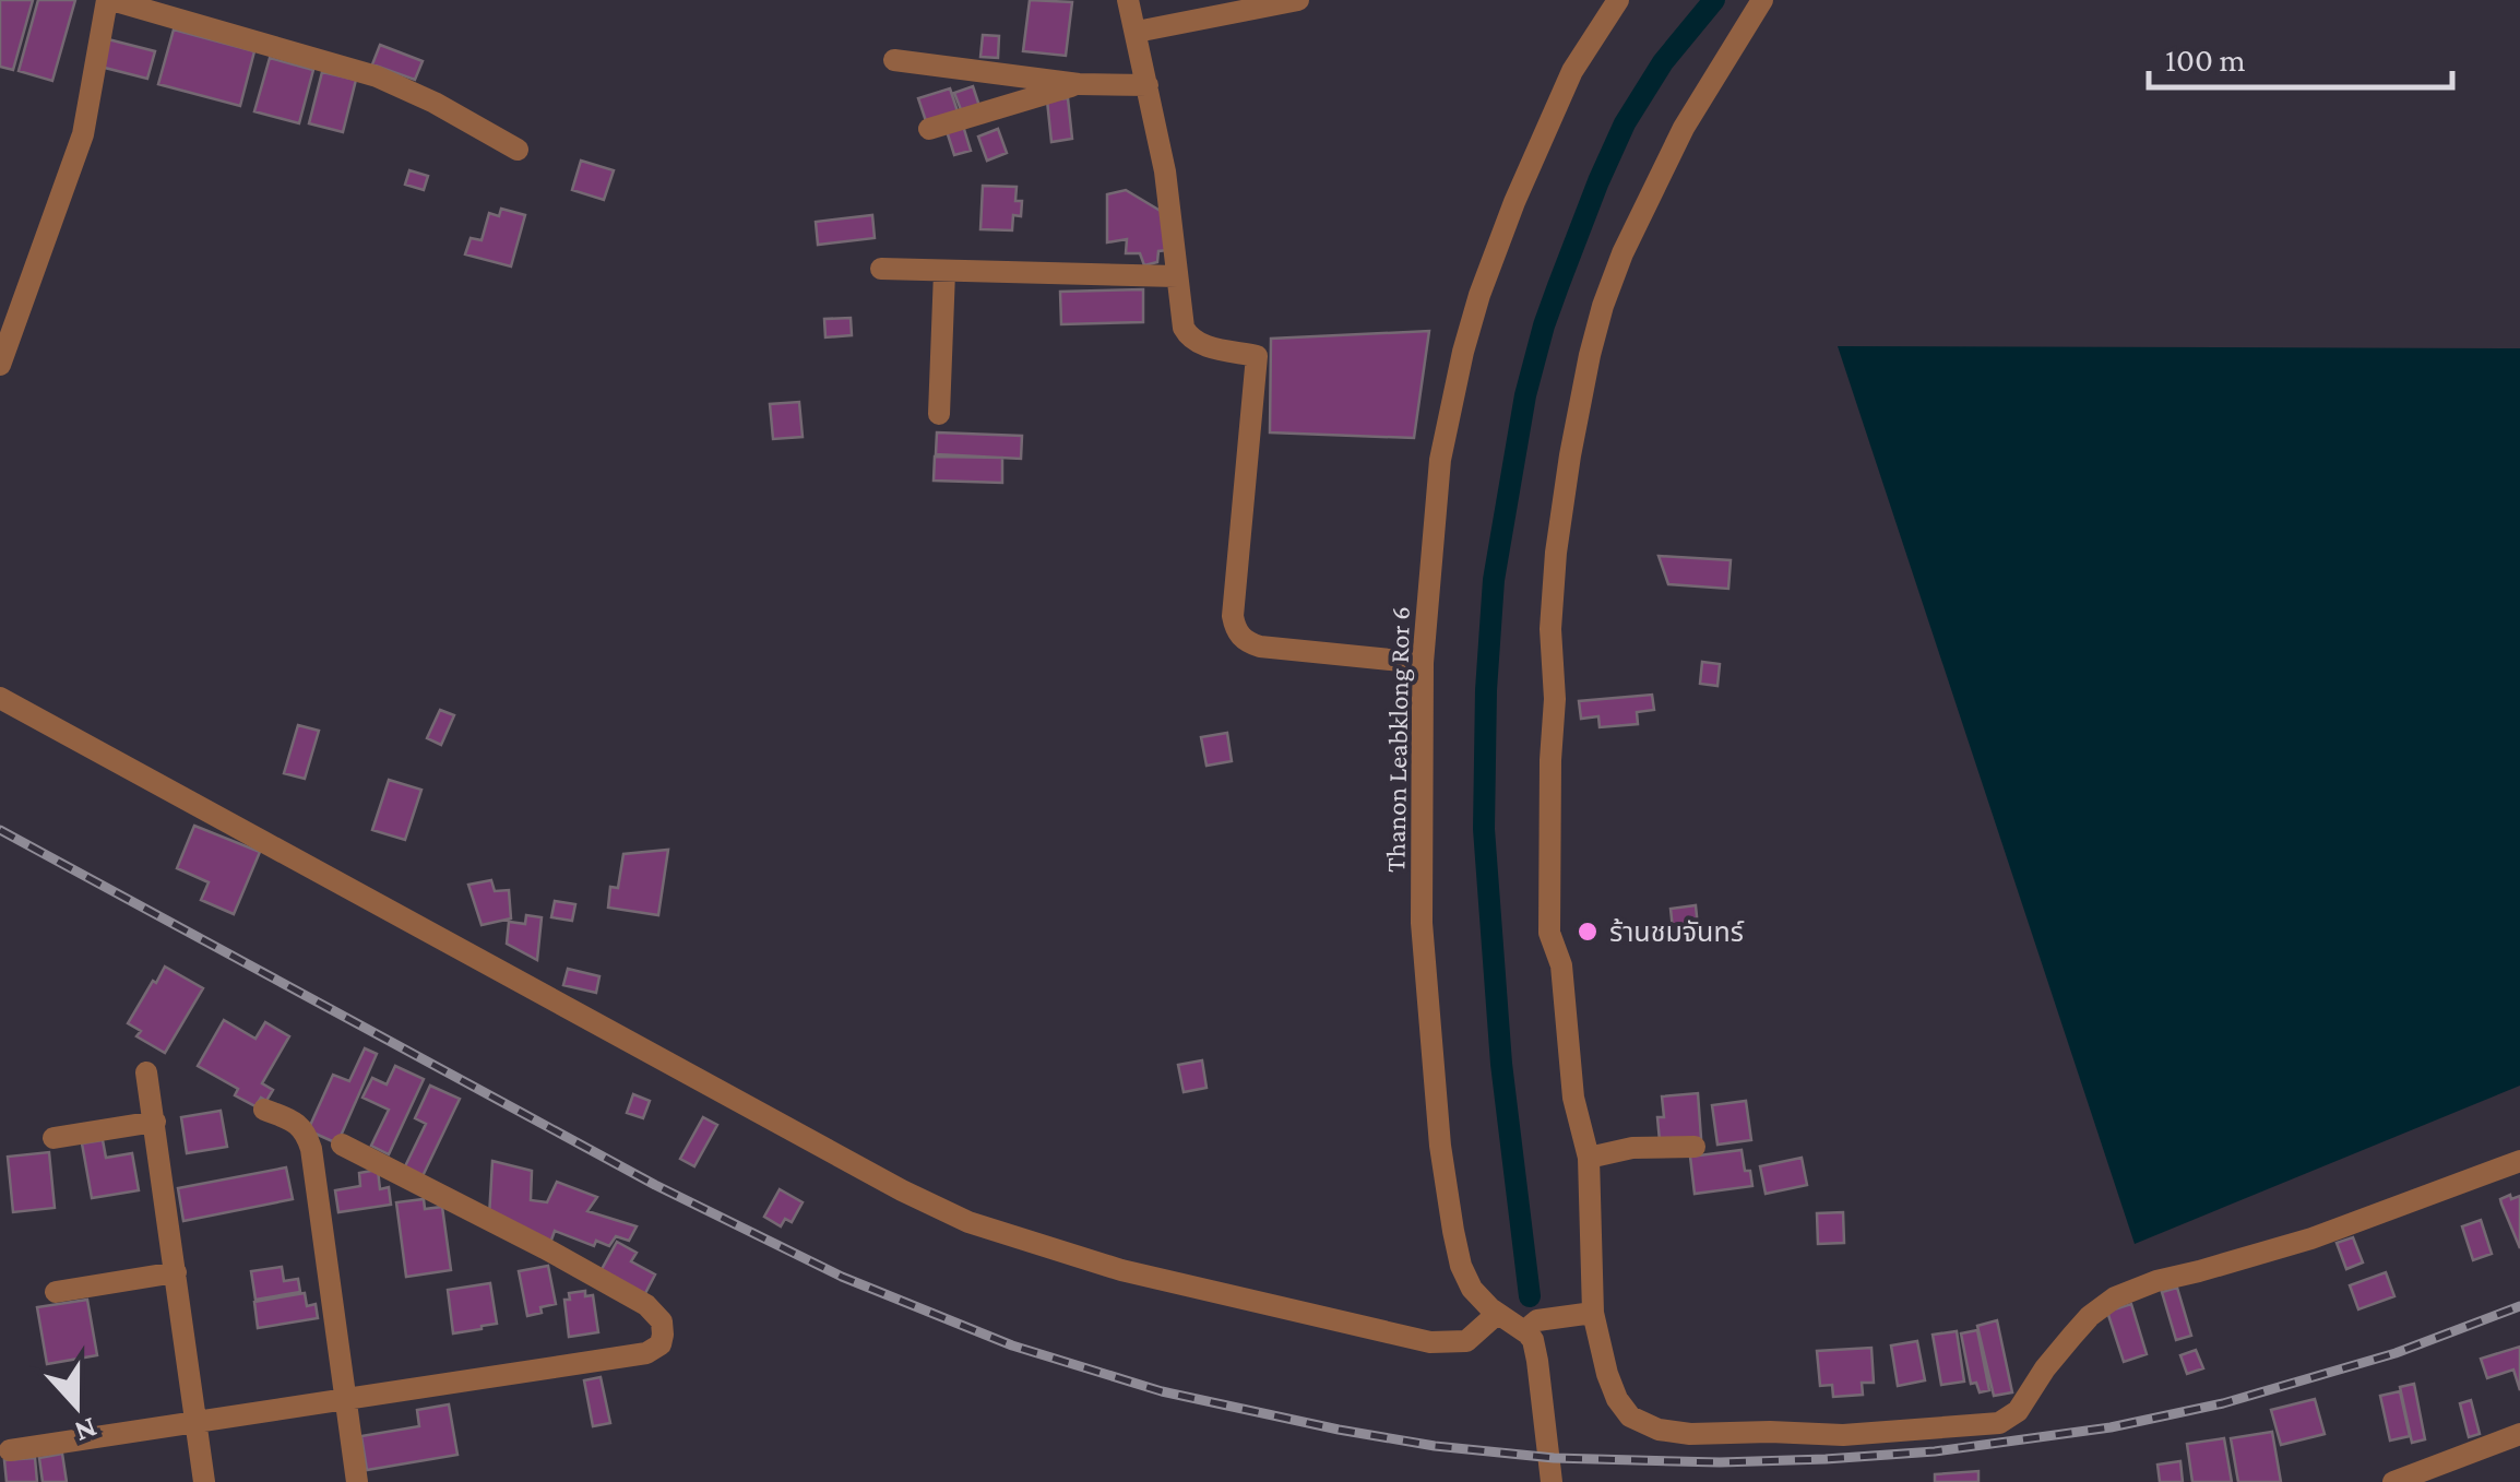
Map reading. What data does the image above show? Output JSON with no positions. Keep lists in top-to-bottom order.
{
  "streets": {
    "street": ["Thanon Leabklong Ror 6"]
  },
  "places": ["ร้านชมจันทร์"],
  "scale_bar": "100 m",
  "north": "bottom"
}
